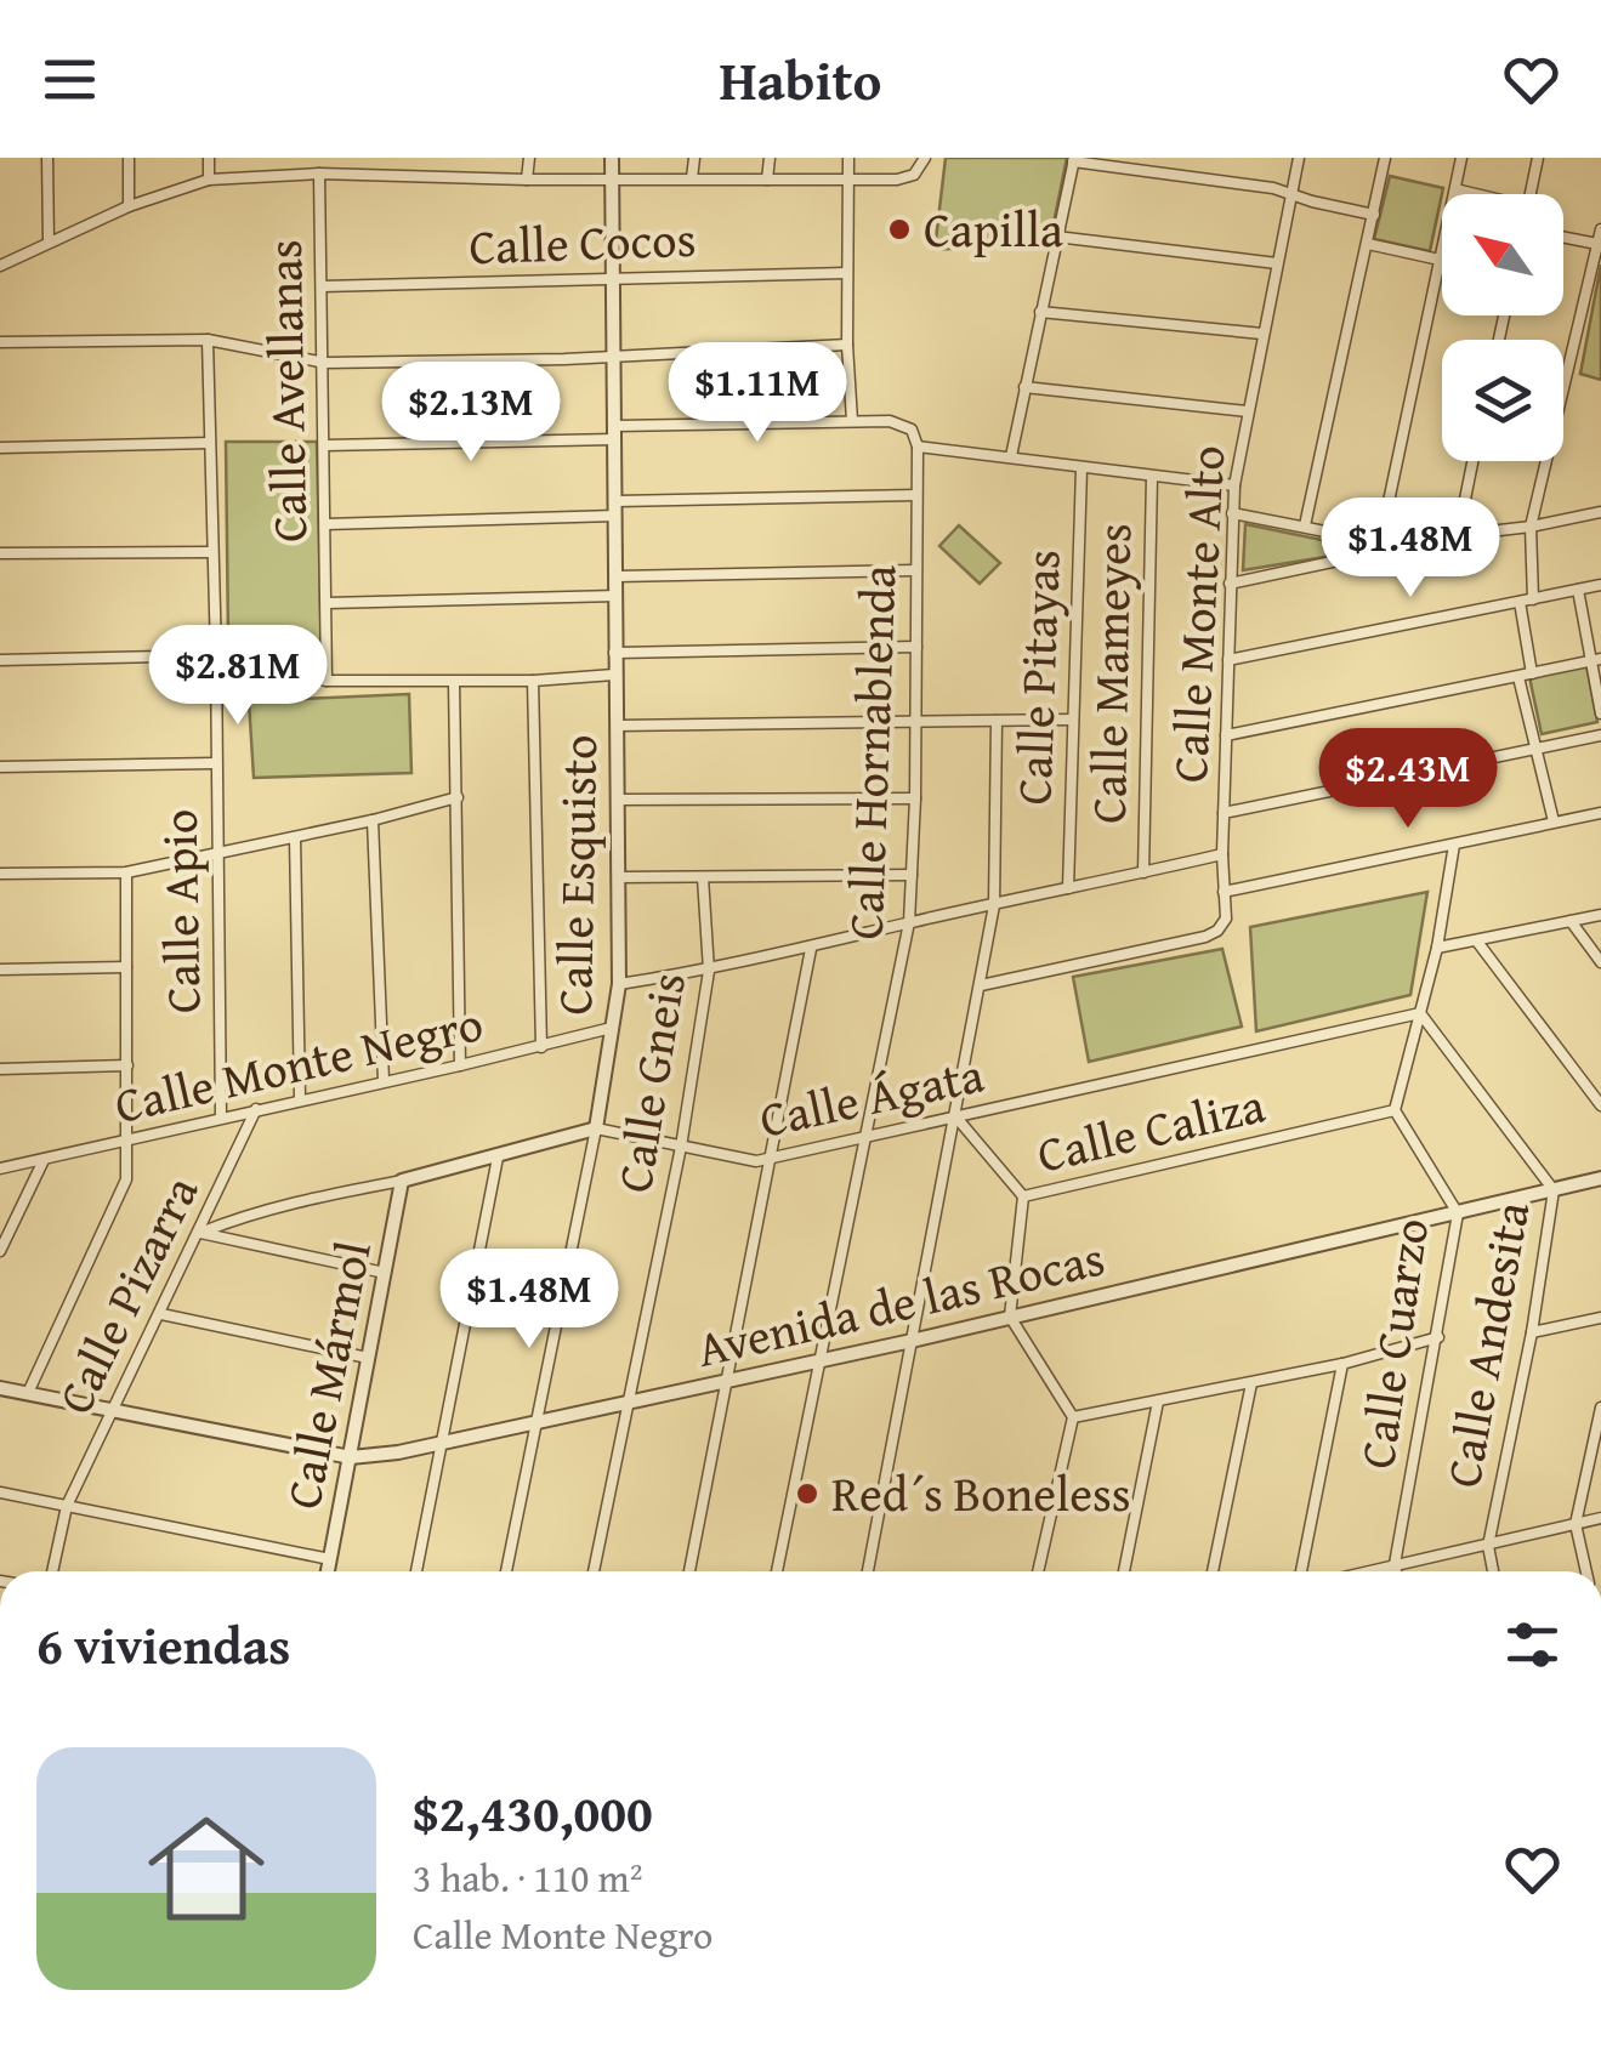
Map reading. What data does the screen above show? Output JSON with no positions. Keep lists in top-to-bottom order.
{
  "streets": {
    "street": [
      "Calle Cocos",
      "Calle Avellanas",
      "Calle Monte Alto",
      "Calle Mameyes",
      "Calle Pitayas",
      "Calle Hornablenda",
      "Calle Esquisto",
      "Calle Apio",
      "Calle Monte Negro",
      "Calle Gneis",
      "Calle Ágata",
      "Calle Caliza",
      "Calle Pizarra",
      "Avenida de las Rocas",
      "Calle Cuarzo",
      "Calle Andesita",
      "Calle Mármol"
    ]
  },
  "crossings": [
    ["Calle Cocos", "Calle Avellanas"],
    ["Calle Cocos", "Calle Esquisto"],
    ["Calle Monte Alto", "Calle Ágata"],
    ["Calle Hornablenda", "Calle Ágata"],
    ["Calle Hornablenda", "Avenida de las Rocas"],
    ["Calle Esquisto", "Calle Monte Negro"],
    ["Calle Esquisto", "Calle Ágata"],
    ["Calle Esquisto", "Avenida de las Rocas"],
    ["Calle Apio", "Calle Monte Negro"],
    ["Calle Monte Negro", "Calle Pizarra"],
    ["Calle Gneis", "Calle Ágata"],
    ["Calle Gneis", "Avenida de las Rocas"],
    ["Calle Ágata", "Calle Caliza"],
    ["Calle Ágata", "Calle Pizarra"],
    ["Calle Ágata", "Calle Andesita"],
    ["Calle Ágata", "Calle Mármol"],
    ["Calle Caliza", "Calle Cuarzo"],
    ["Calle Pizarra", "Avenida de las Rocas"],
    ["Avenida de las Rocas", "Calle Cuarzo"],
    ["Avenida de las Rocas", "Calle Andesita"],
    ["Avenida de las Rocas", "Calle Mármol"]
  ],
  "places": ["Capilla", "Red´s Boneless"],
  "north": "top left",
  "page": {
    "header": "Habito",
    "price": [
      "$1.11M",
      "$2.13M",
      "$1.48M",
      "$2.81M",
      "$2.43M",
      "$1.48M"
    ],
    "heading": "6 viviendas",
    "list": [
      {
        "name": "$2,430,000",
        "note": "3 hab. · 110 m² · Calle Monte Negro"
      }
    ]
  }
}
